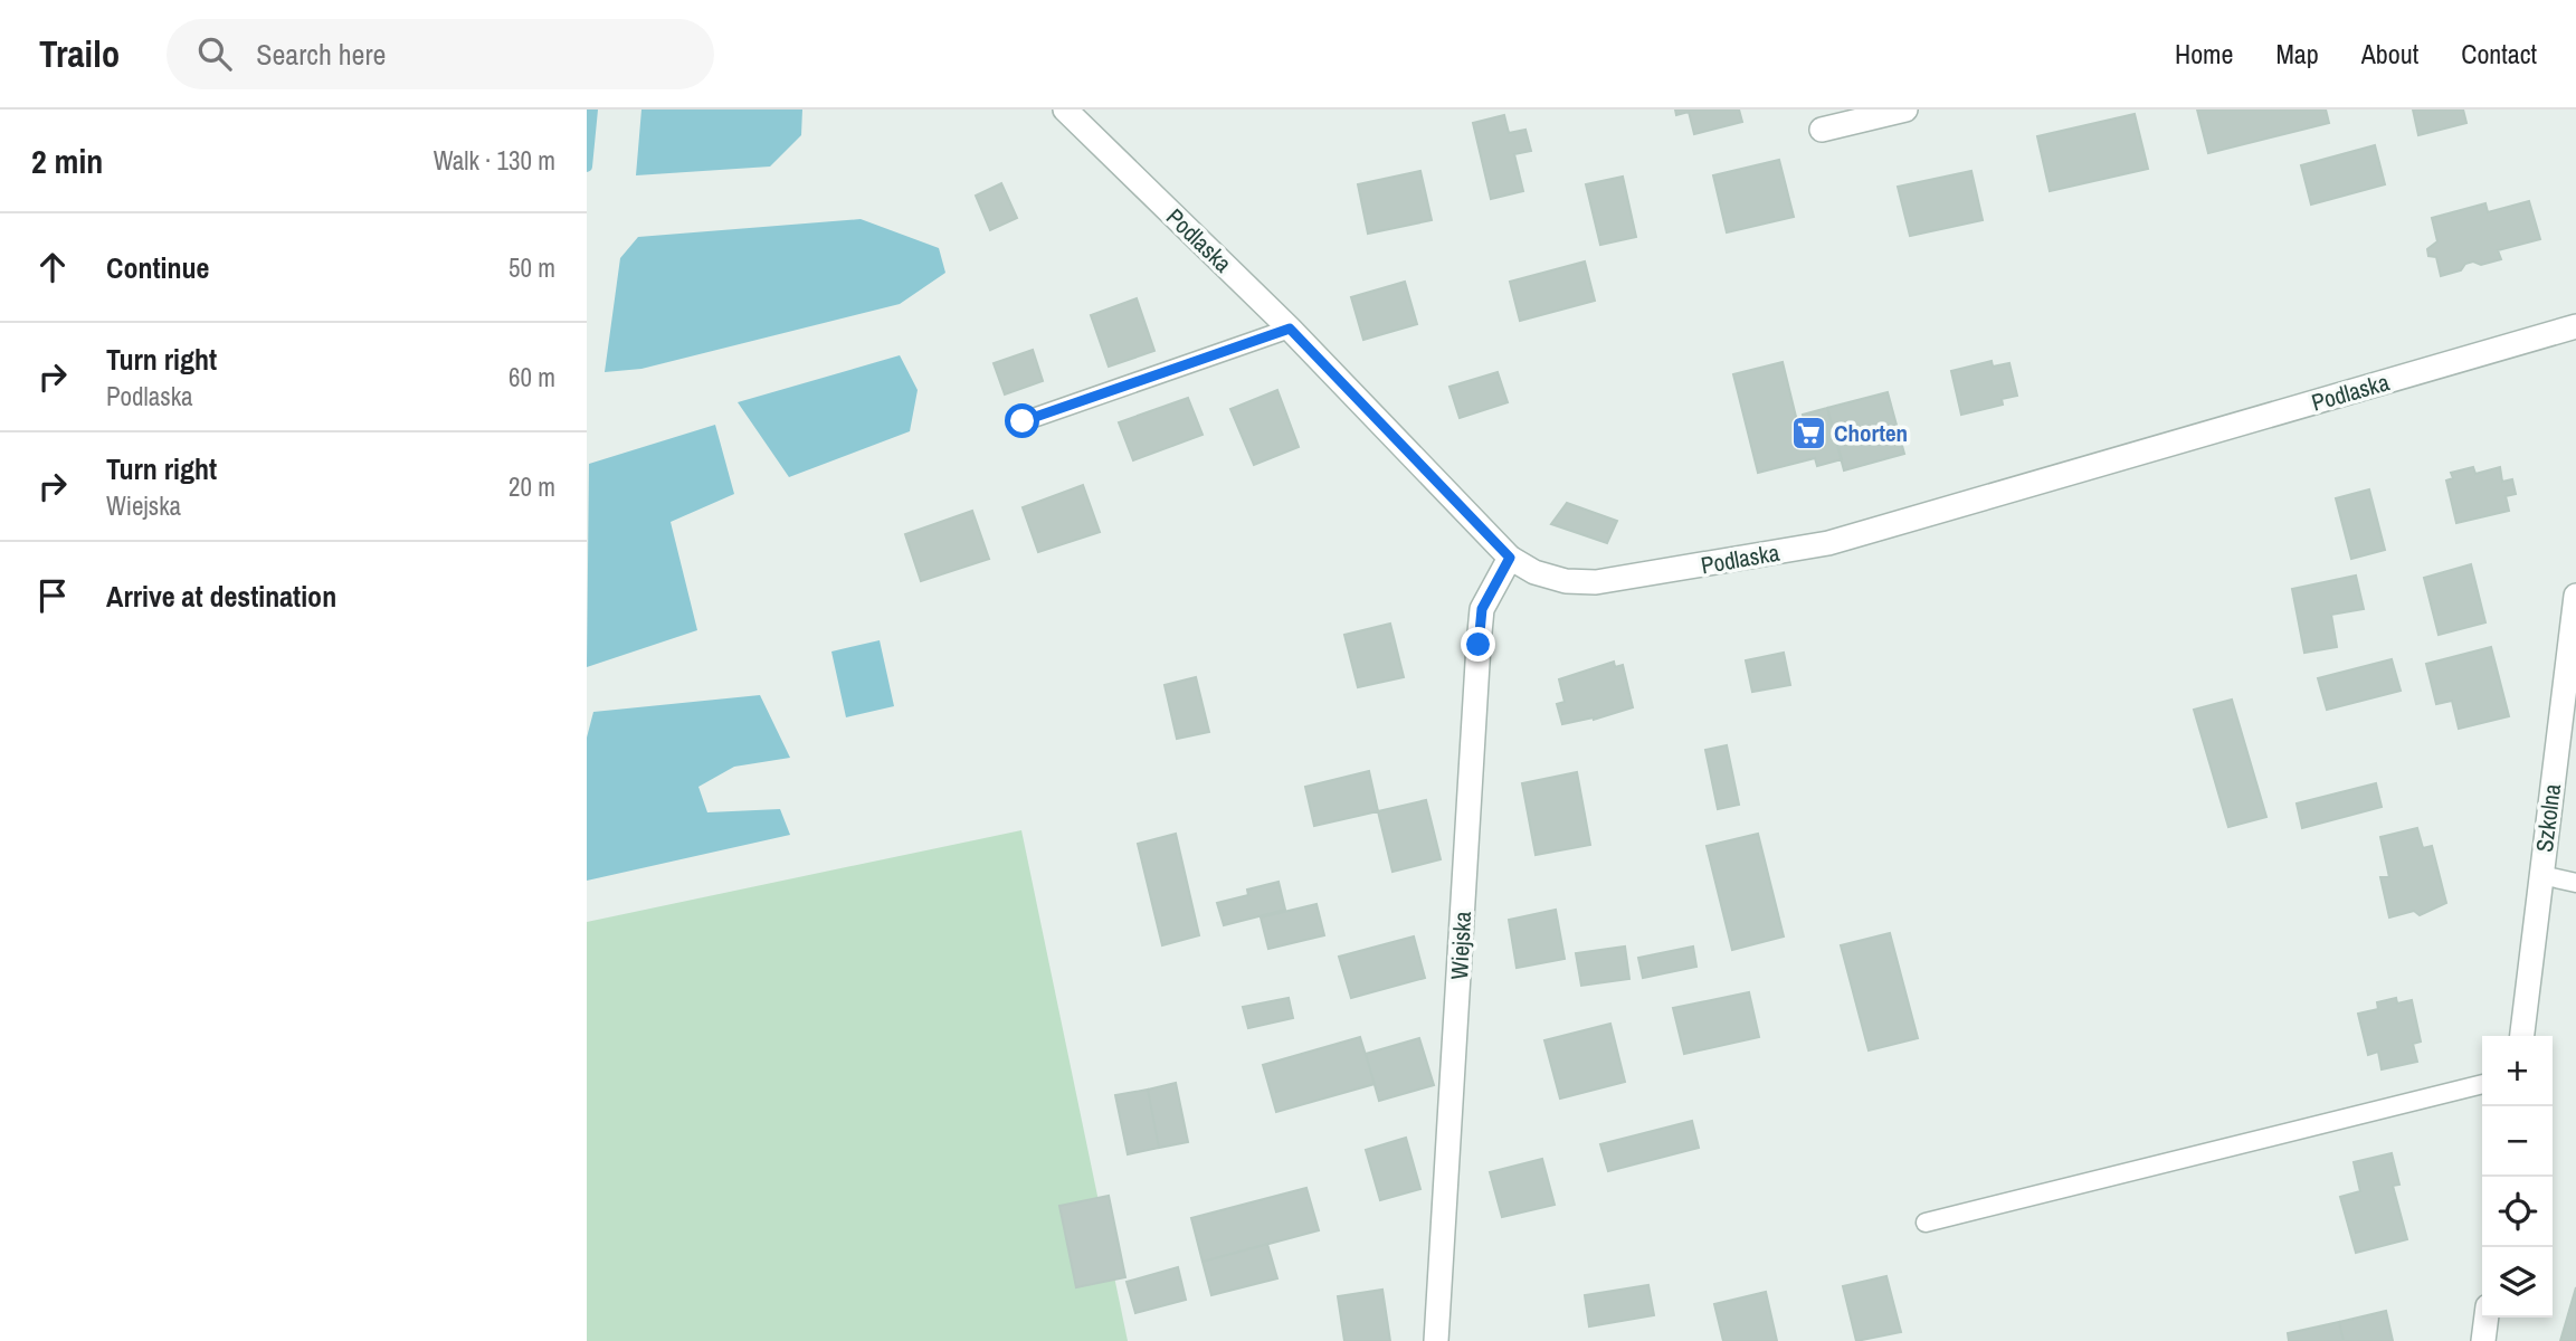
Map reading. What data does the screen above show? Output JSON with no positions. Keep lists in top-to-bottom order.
{
  "streets": {
    "street": ["Podlaska", "Szkolna", "Wiejska"]
  },
  "crossings": [
    ["Podlaska", "Wiejska"]
  ],
  "places": {
    "supermarket": ["Chorten"]
  },
  "page": {
    "header": "Trailo",
    "search": "Search here",
    "nav": [
      "Home",
      "Map",
      "About",
      "Contact"
    ],
    "heading": ["2 min", "Walk · 130 m"],
    "list": [
      ["Continue", "50 m"],
      ["Turn right", "Podlaska", "60 m"],
      ["Turn right", "Wiejska", "20 m"],
      "Arrive at destination"
    ],
    "map_buttons": ["+", "−"]
  }
}
